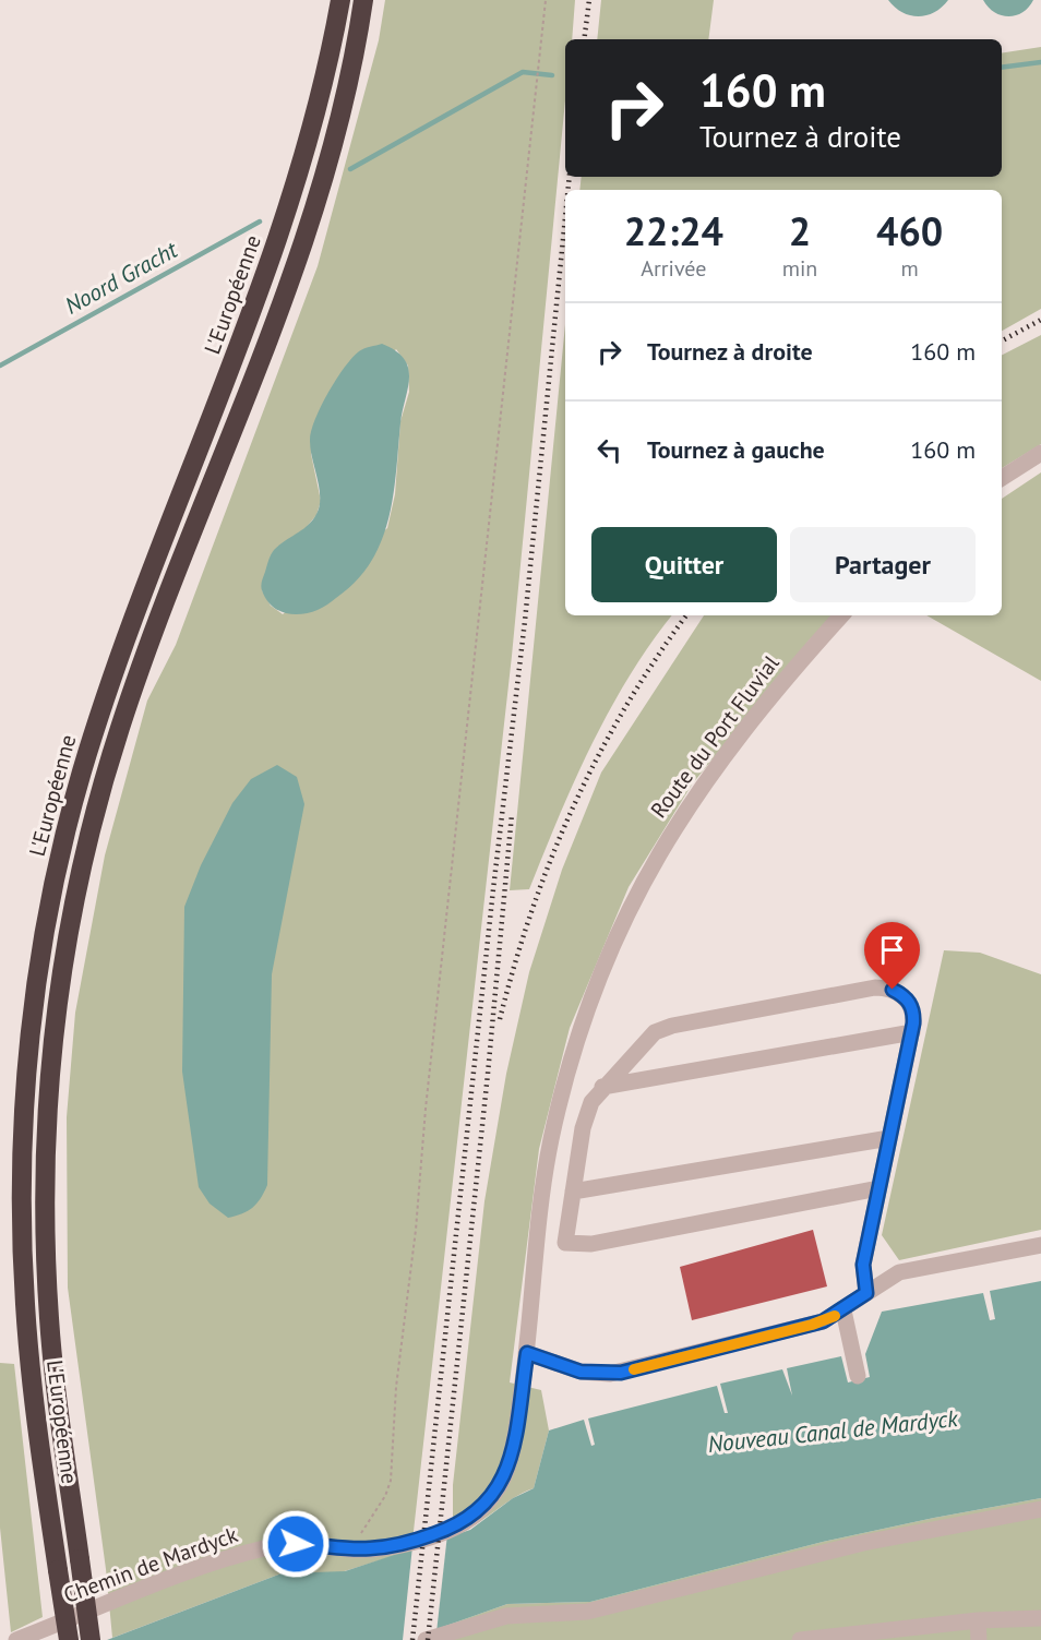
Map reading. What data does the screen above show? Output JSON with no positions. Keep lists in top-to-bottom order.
{
  "streets": {
    "highway": ["L'Européenne"],
    "street": ["Route du Port Fluvial", "Chemin de Mardyck"]
  },
  "crossings": [
    ["Route du Port Fluvial", "Chemin de Mardyck"]
  ],
  "water": ["Noord Gracht", "Nouveau Canal de Mardyck"],
  "page": {
    "turn": ["160 m", "Tournez à droite"],
    "eta": [
      "22:24",
      "Arrivée",
      "2",
      "min",
      "460",
      "m"
    ],
    "list": [
      {
        "name": "Tournez à droite",
        "value": "160 m"
      },
      {
        "name": "Tournez à gauche",
        "value": "160 m"
      }
    ],
    "buttons": ["Quitter", "Partager"]
  }
}
